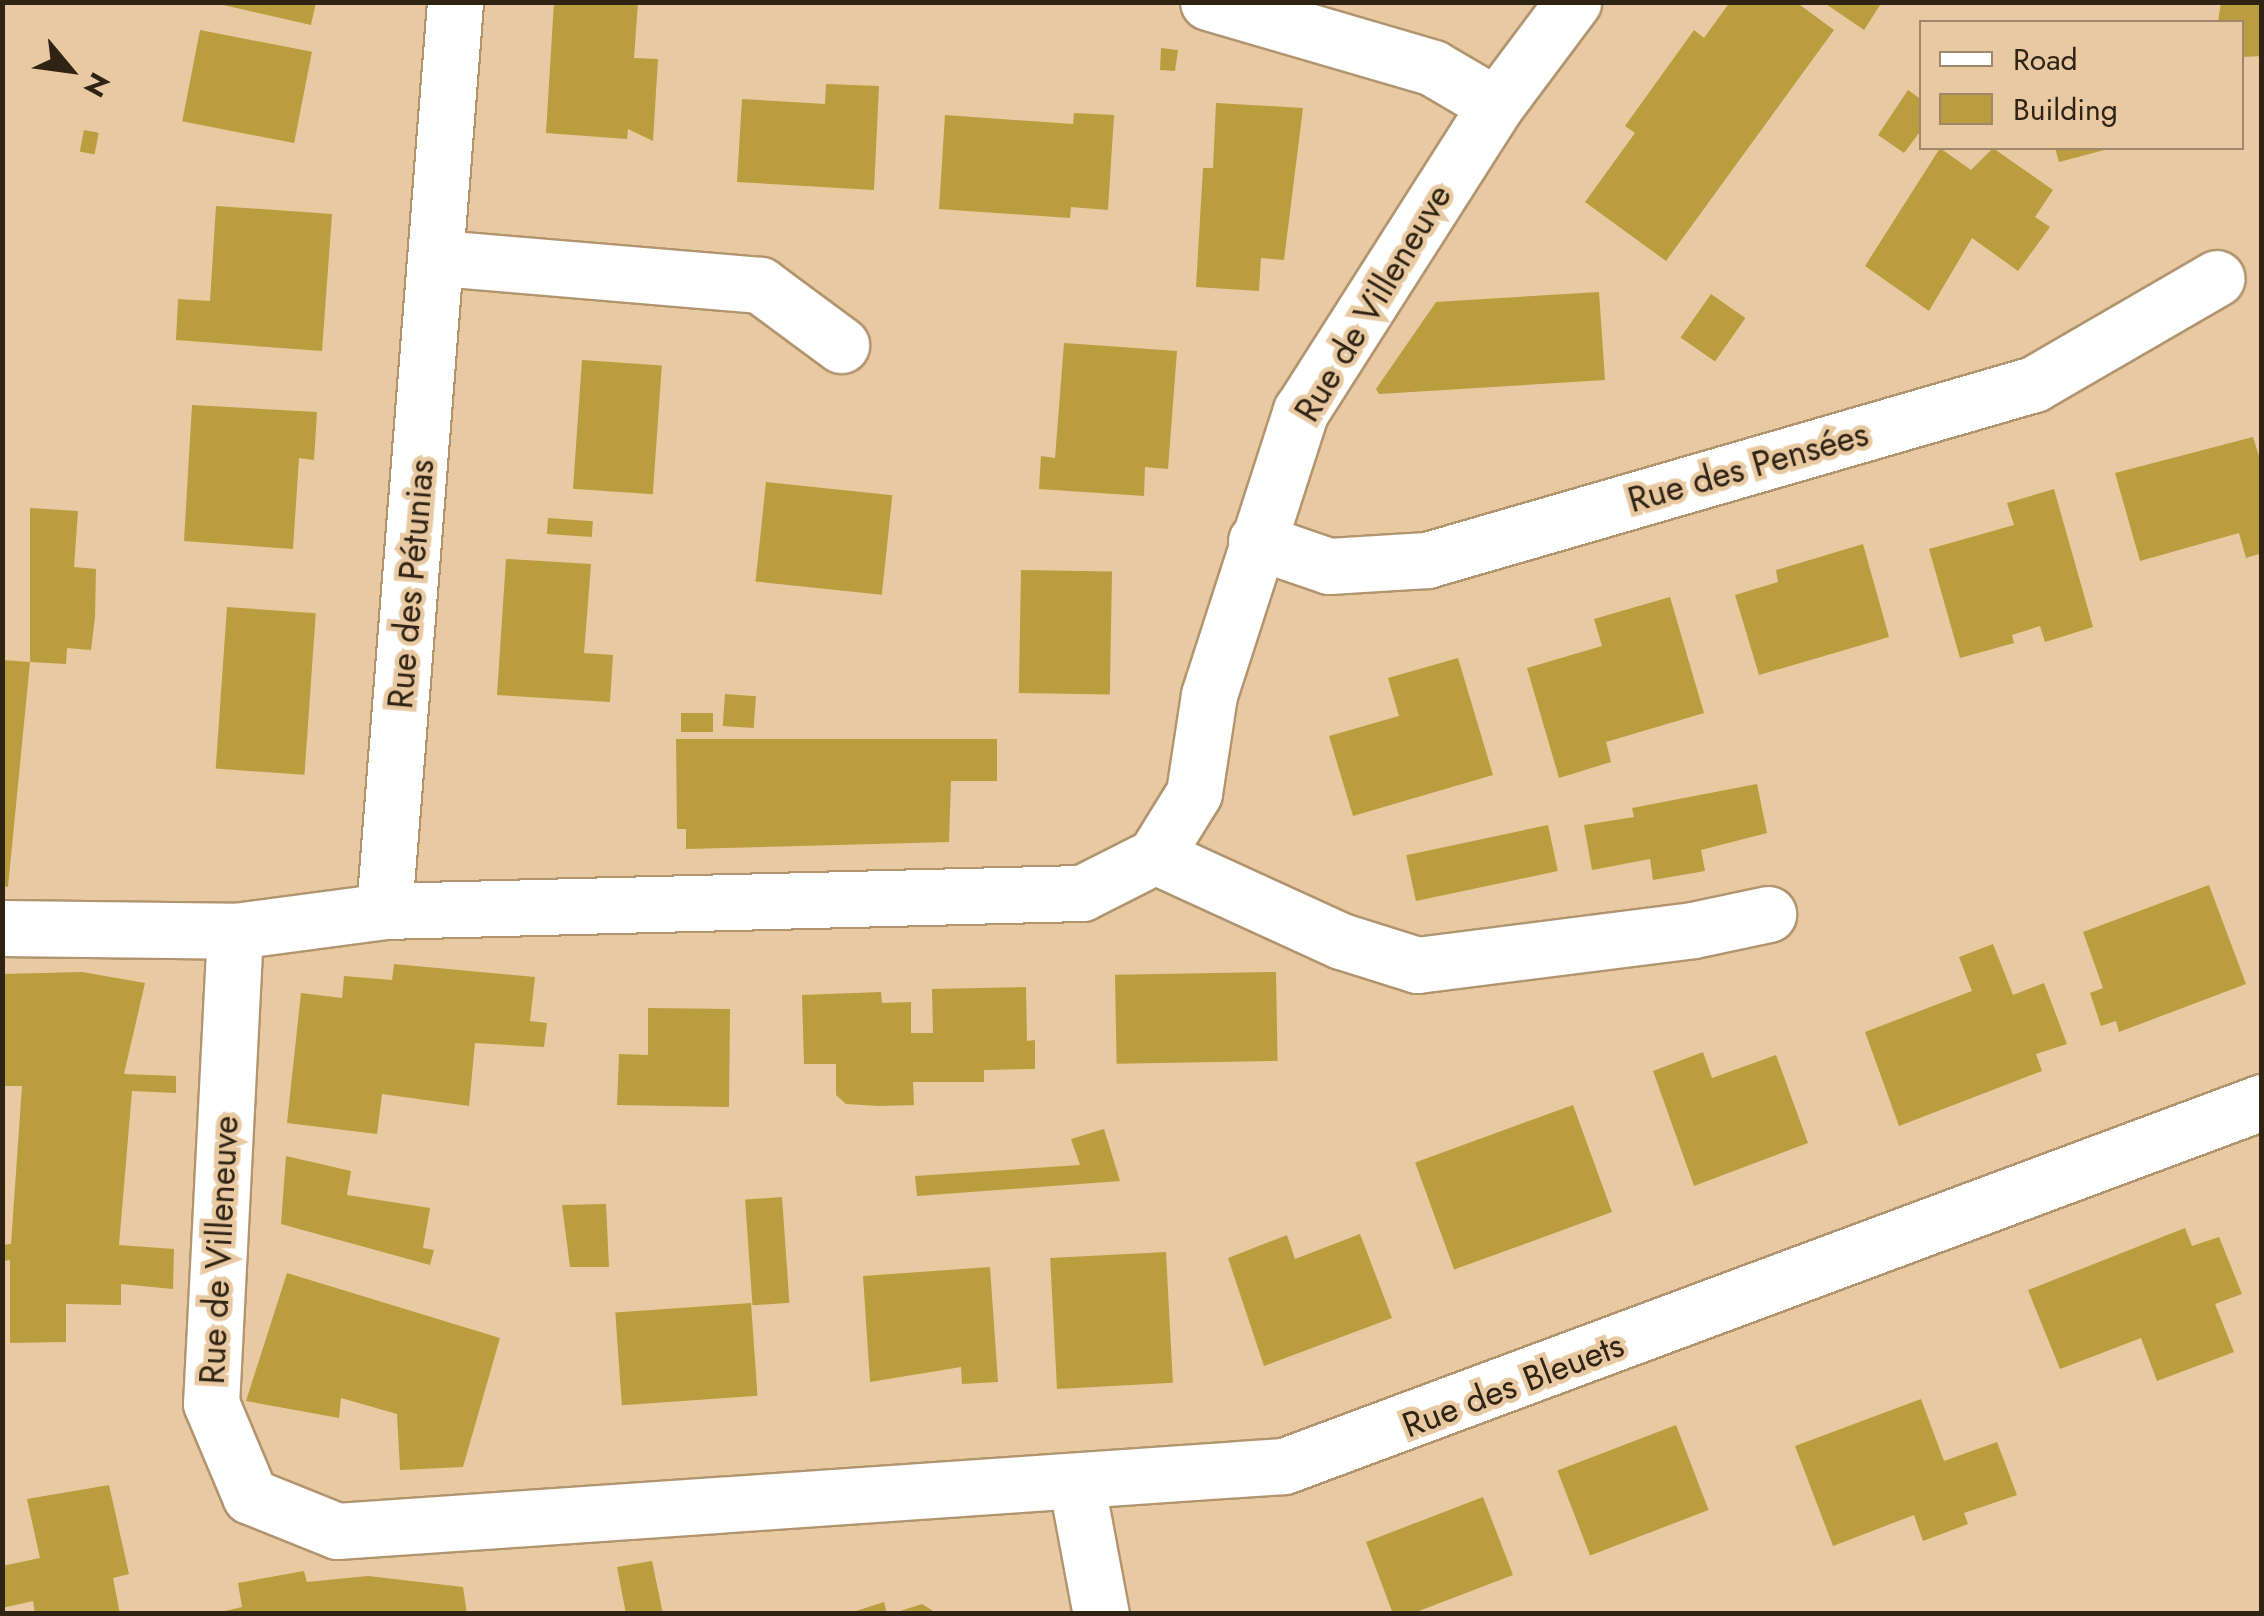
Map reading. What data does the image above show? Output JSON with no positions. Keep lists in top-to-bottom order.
{
  "streets": {
    "street": [
      "Rue de Villeneuve",
      "Rue des Pensées",
      "Rue des Pétunias",
      "Rue des Bleuets"
    ]
  },
  "crossings": [
    ["Rue de Villeneuve", "Rue des Pensées"],
    ["Rue de Villeneuve", "Rue des Bleuets"]
  ],
  "legend": ["Road", "Building"],
  "north": "bottom right"
}
